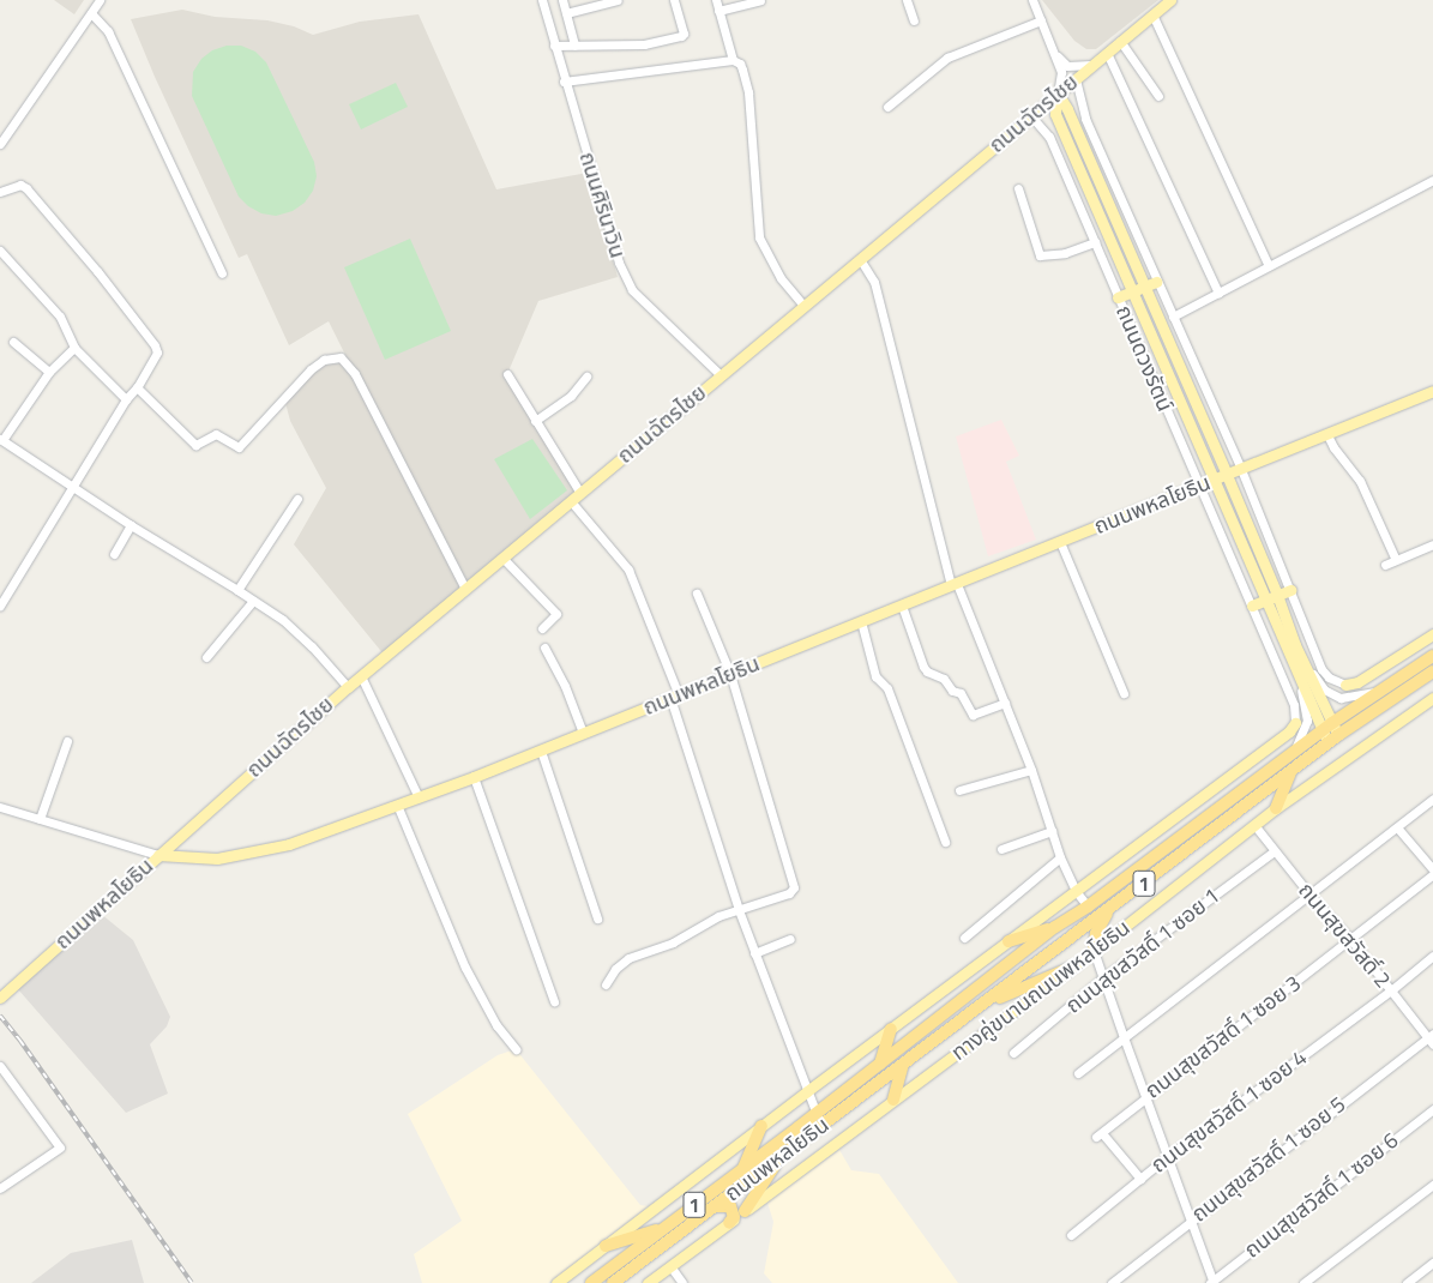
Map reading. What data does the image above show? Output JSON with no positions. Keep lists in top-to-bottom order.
{
  "streets": {
    "highway": ["ถนนพหลโยธิน", "1"],
    "main road": ["ถนนฉัตรไชย", "ทางคู่ขนานถนนพหลโยธิน"],
    "street": [
      "ถนนศิรินาวิน",
      "ถนนดวงรัตน์",
      "ถนนสุขสวัสดิ์ 2",
      "ถนนสุขสวัสดิ์ 1 ซอย 1",
      "ถนนสุขสวัสดิ์ 1 ซอย 3",
      "ถนนสุขสวัสดิ์ 1 ซอย 4",
      "ถนนสุขสวัสดิ์ 1 ซอย 5",
      "ถนนสุขสวัสดิ์ 1 ซอย 6"
    ]
  },
  "crossings": [
    ["ถนนฉัตรไชย", "ถนนศิรินาวิน"],
    ["ถนนฉัตรไชย", "ถนนดวงรัตน์"],
    ["ถนนฉัตรไชย", "ถนนพหลโยธิน"],
    ["ถนนดวงรัตน์", "ถนนพหลโยธิน"],
    ["ถนนดวงรัตน์", "1"],
    ["ถนนสุขสวัสดิ์ 2", "ถนนสุขสวัสดิ์ 1 ซอย 1"],
    ["ถนนสุขสวัสดิ์ 2", "ทางคู่ขนานถนนพหลโยธิน"],
    ["ถนนสุขสวัสดิ์ 2", "ถนนสุขสวัสดิ์ 1 ซอย 3"],
    ["ถนนสุขสวัสดิ์ 2", "ถนนสุขสวัสดิ์ 1 ซอย 4"],
    ["ถนนสุขสวัสดิ์ 2", "ถนนสุขสวัสดิ์ 1 ซอย 5"],
    ["ถนนสุขสวัสดิ์ 1 ซอย 3", "ถนนสุขสวัสดิ์ 1 ซอย 4"]
  ]
}
